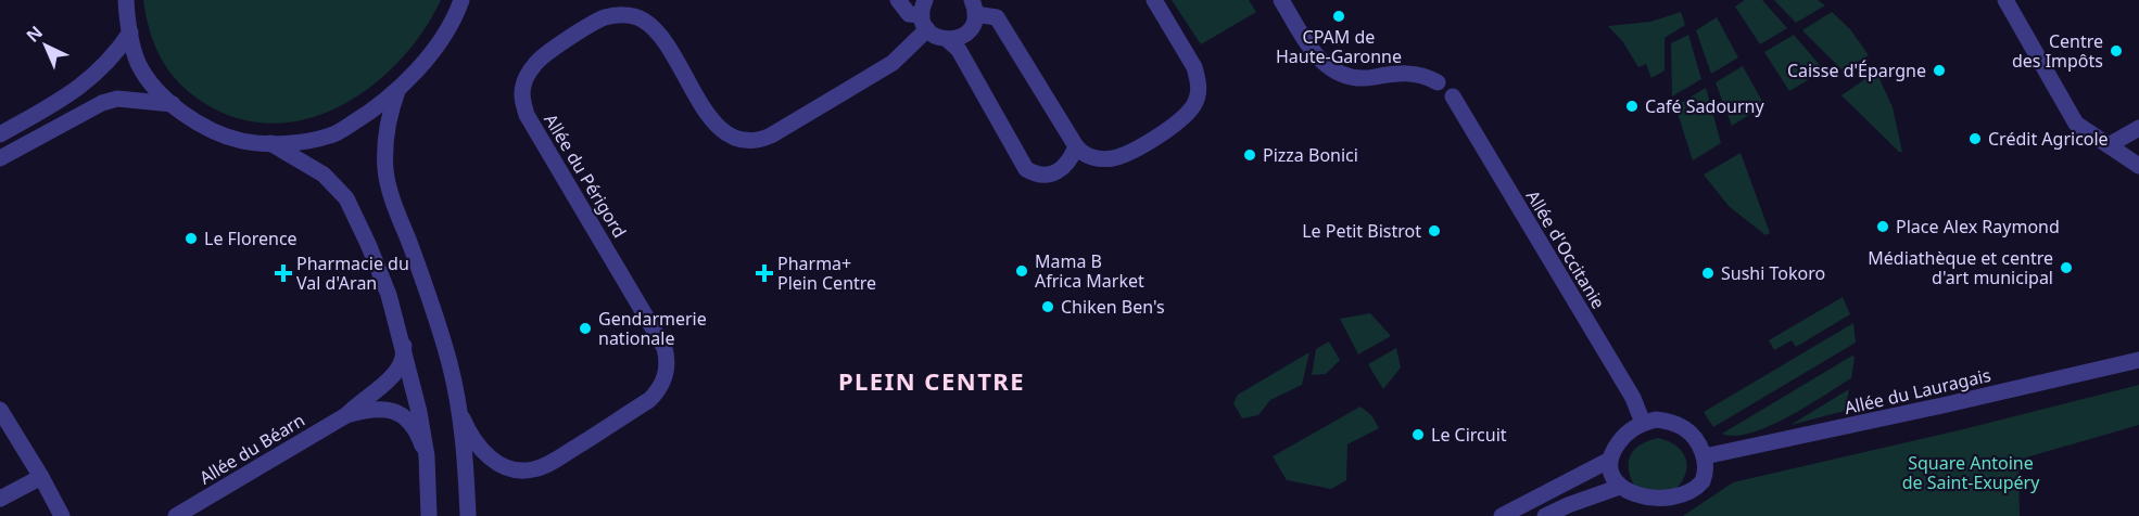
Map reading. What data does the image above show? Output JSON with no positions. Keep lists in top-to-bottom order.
{
  "streets": {
    "street": [
      "Allée du Périgord",
      "Allée d'Occitanie",
      "Allée du Lauragais",
      "Allée du Béarn"
    ]
  },
  "crossings": [
    ["Allée d'Occitanie", "Allée du Lauragais"]
  ],
  "districts": ["PLEIN CENTRE"],
  "parks": ["Square Antoine de Saint-Exupéry"],
  "places": {
    "other": [
      "CPAM de Haute-Garonne",
      "Centre des Impôts",
      "Caisse d'Épargne",
      "Café Sadourny",
      "Crédit Agricole",
      "Pizza Bonici",
      "Place Alex Raymond",
      "Le Petit Bistrot",
      "Le Florence",
      "Médiathèque et centre d'art municipal",
      "Mama B Africa Market",
      "Sushi Tokoro",
      "Chiken Ben's",
      "Gendarmerie nationale",
      "Le Circuit"
    ],
    "health": ["Pharmacie du Val d'Aran", "Pharma+ Plein Centre"]
  },
  "north": "top left"
}
